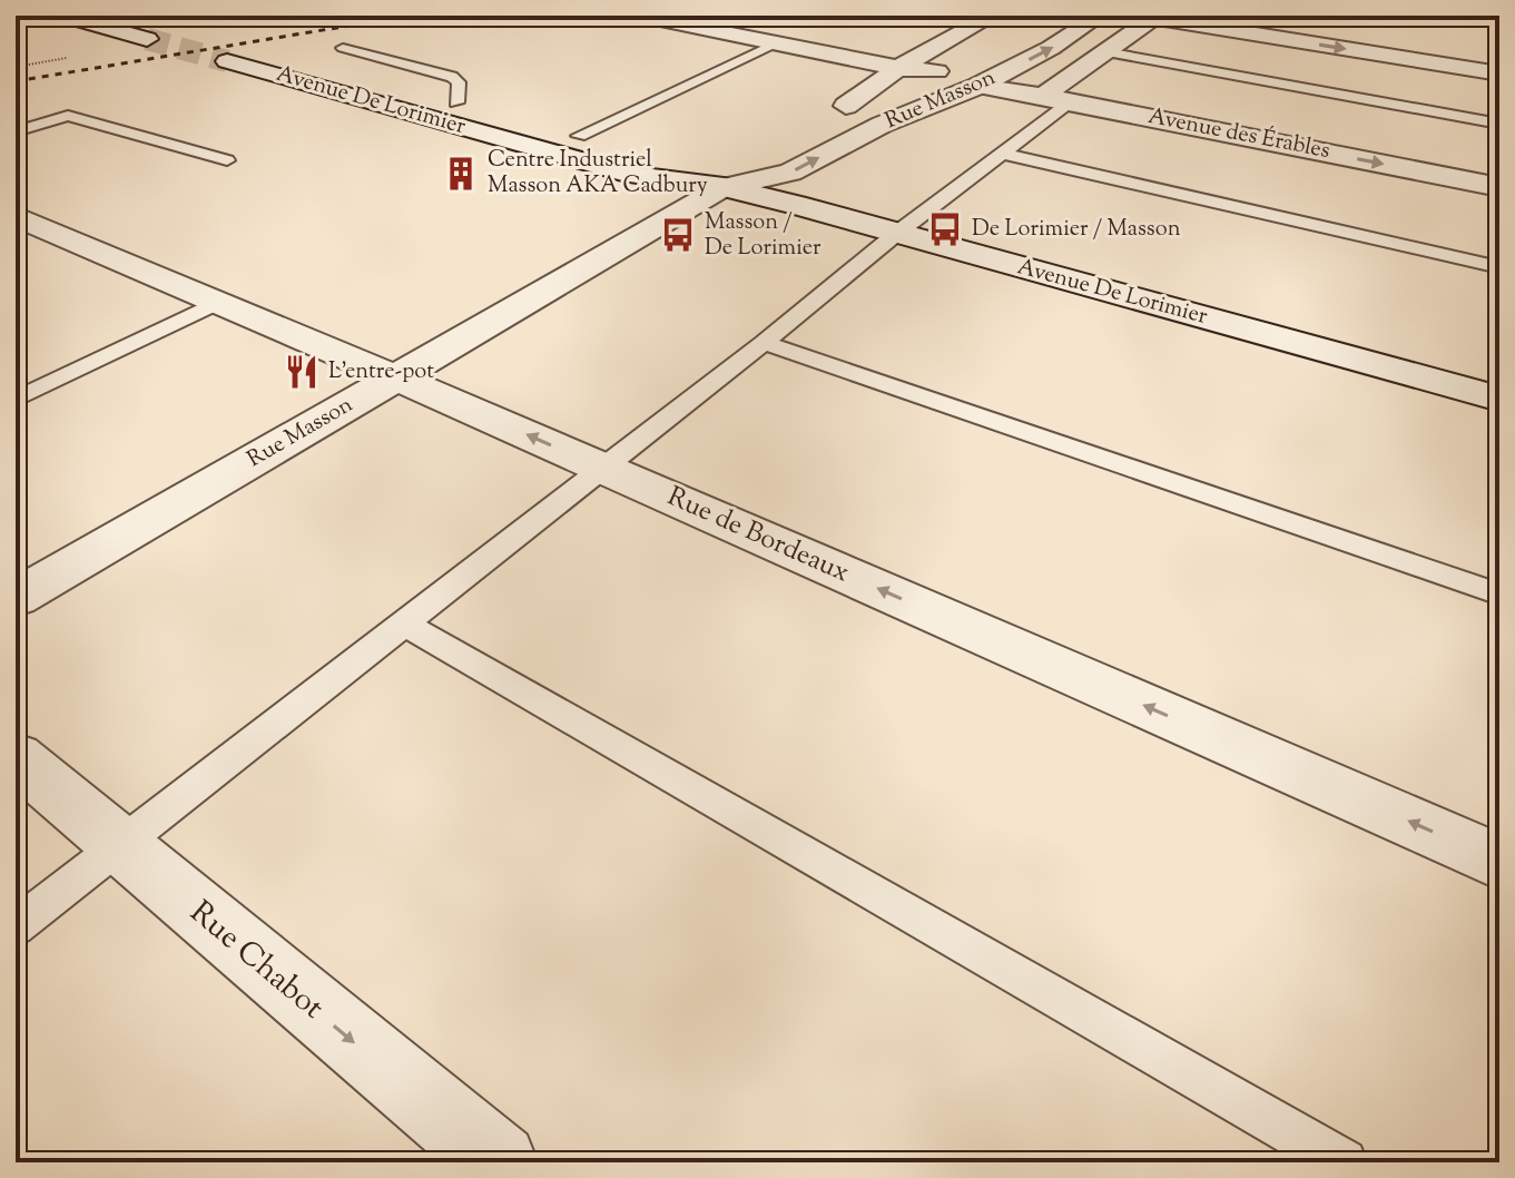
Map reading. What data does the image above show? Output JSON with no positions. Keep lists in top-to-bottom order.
{
  "streets": {
    "street": [
      "Rue Masson",
      "Avenue De Lorimier",
      "Avenue des Érables",
      "Rue de Bordeaux",
      "Rue Chabot"
    ]
  },
  "crossings": [
    ["Rue Masson", "Avenue De Lorimier"],
    ["Rue Masson", "Avenue des Érables"],
    ["Rue Masson", "Rue de Bordeaux"]
  ],
  "one_way": ["Rue de Bordeaux", "Rue Chabot"],
  "places": {
    "building": ["Centre Industriel Masson AKA Cadbury"],
    "bus stop": ["De Lorimier / Masson", "Masson / De Lorimier"],
    "restaurant": ["L'entre-pot"]
  }
}
